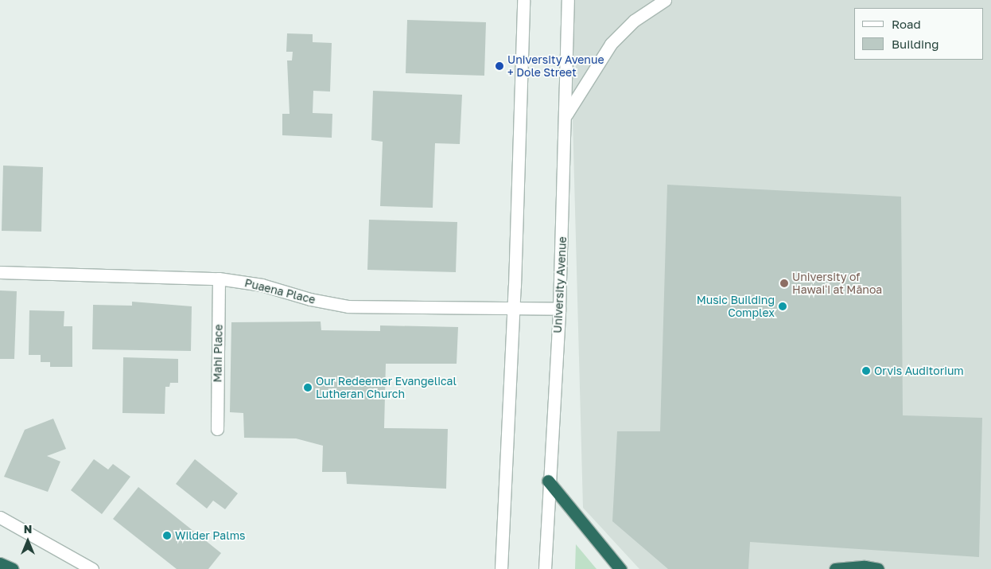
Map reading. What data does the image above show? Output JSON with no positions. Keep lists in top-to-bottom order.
{
  "streets": {
    "main road": ["University Avenue", "Puaena Place", "Mahi Place"]
  },
  "crossings": [
    ["University Avenue", "Puaena Place"],
    ["Puaena Place", "Mahi Place"]
  ],
  "places": [
    "University Avenue + Dole Street",
    "University of Hawaiʻi at Mānoa",
    "Music Building Complex",
    "Orvis Auditorium",
    "Our Redeemer Evangelical Lutheran Church",
    "Wilder Palms"
  ],
  "legend": ["Road", "Building"],
  "north": "top"
}
